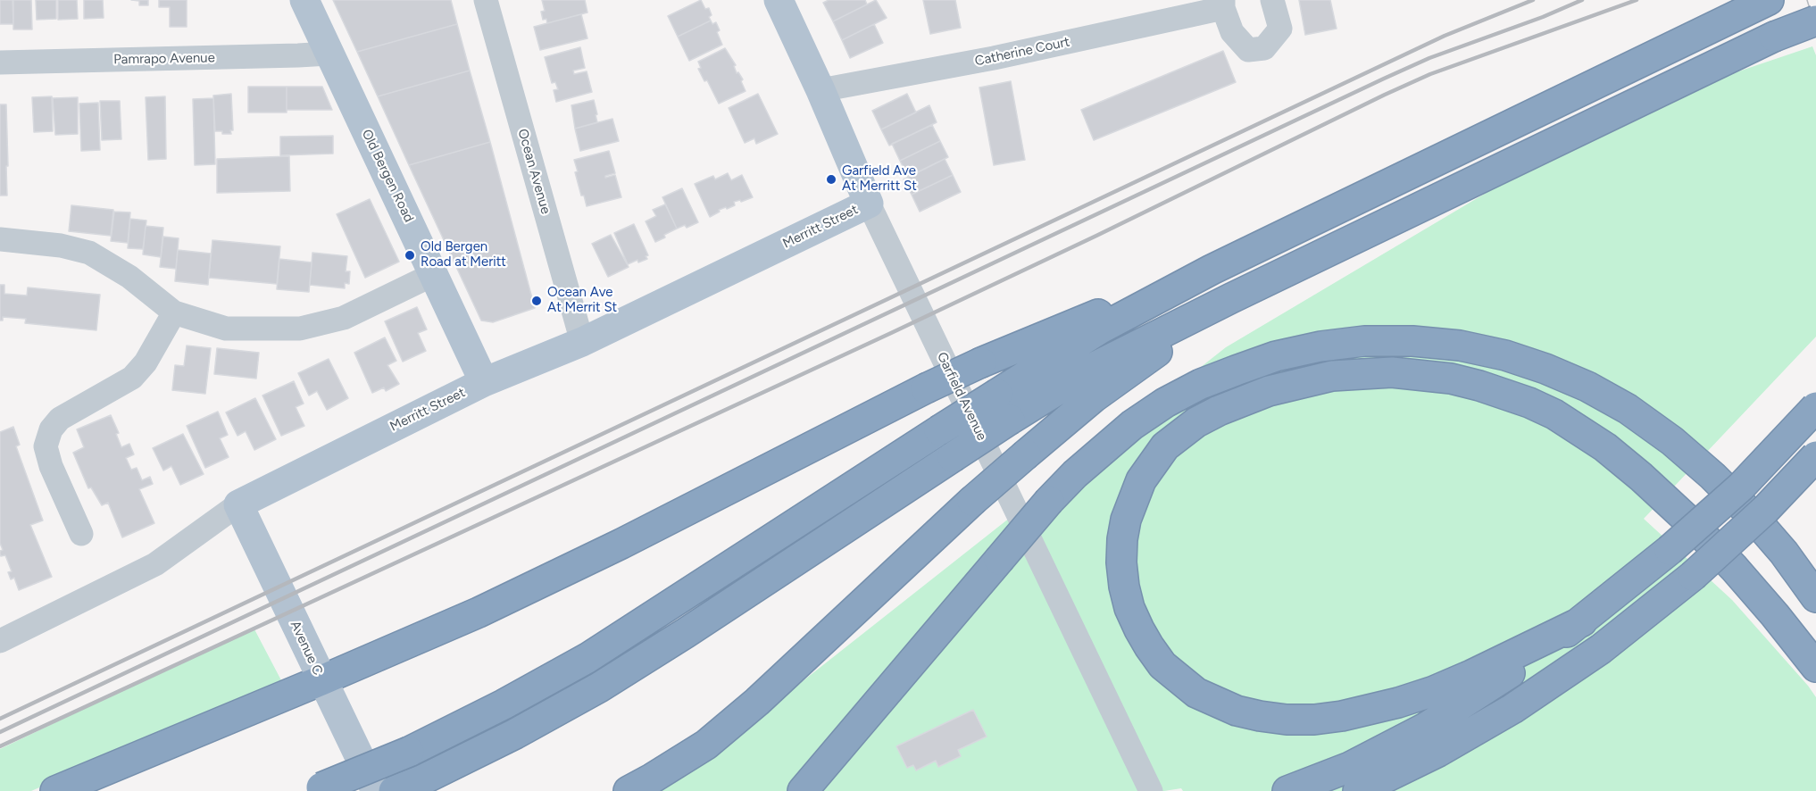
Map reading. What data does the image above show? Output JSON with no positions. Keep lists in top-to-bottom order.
{
  "streets": {
    "main road": [
      "Old Bergen Road",
      "Merritt Street",
      "Garfield Avenue",
      "Avenue C"
    ],
    "street": ["Catherine Court", "Pamrapo Avenue", "Ocean Avenue"]
  },
  "crossings": [
    ["Catherine Court", "Garfield Avenue"],
    ["Pamrapo Avenue", "Old Bergen Road"],
    ["Ocean Avenue", "Merritt Street"],
    ["Old Bergen Road", "Merritt Street"],
    ["Merritt Street", "Garfield Avenue"],
    ["Merritt Street", "Avenue C"]
  ],
  "places": ["Garfield Ave At Merritt St", "Old Bergen Road at Meritt", "Ocean Ave At Merrit St"]
}
